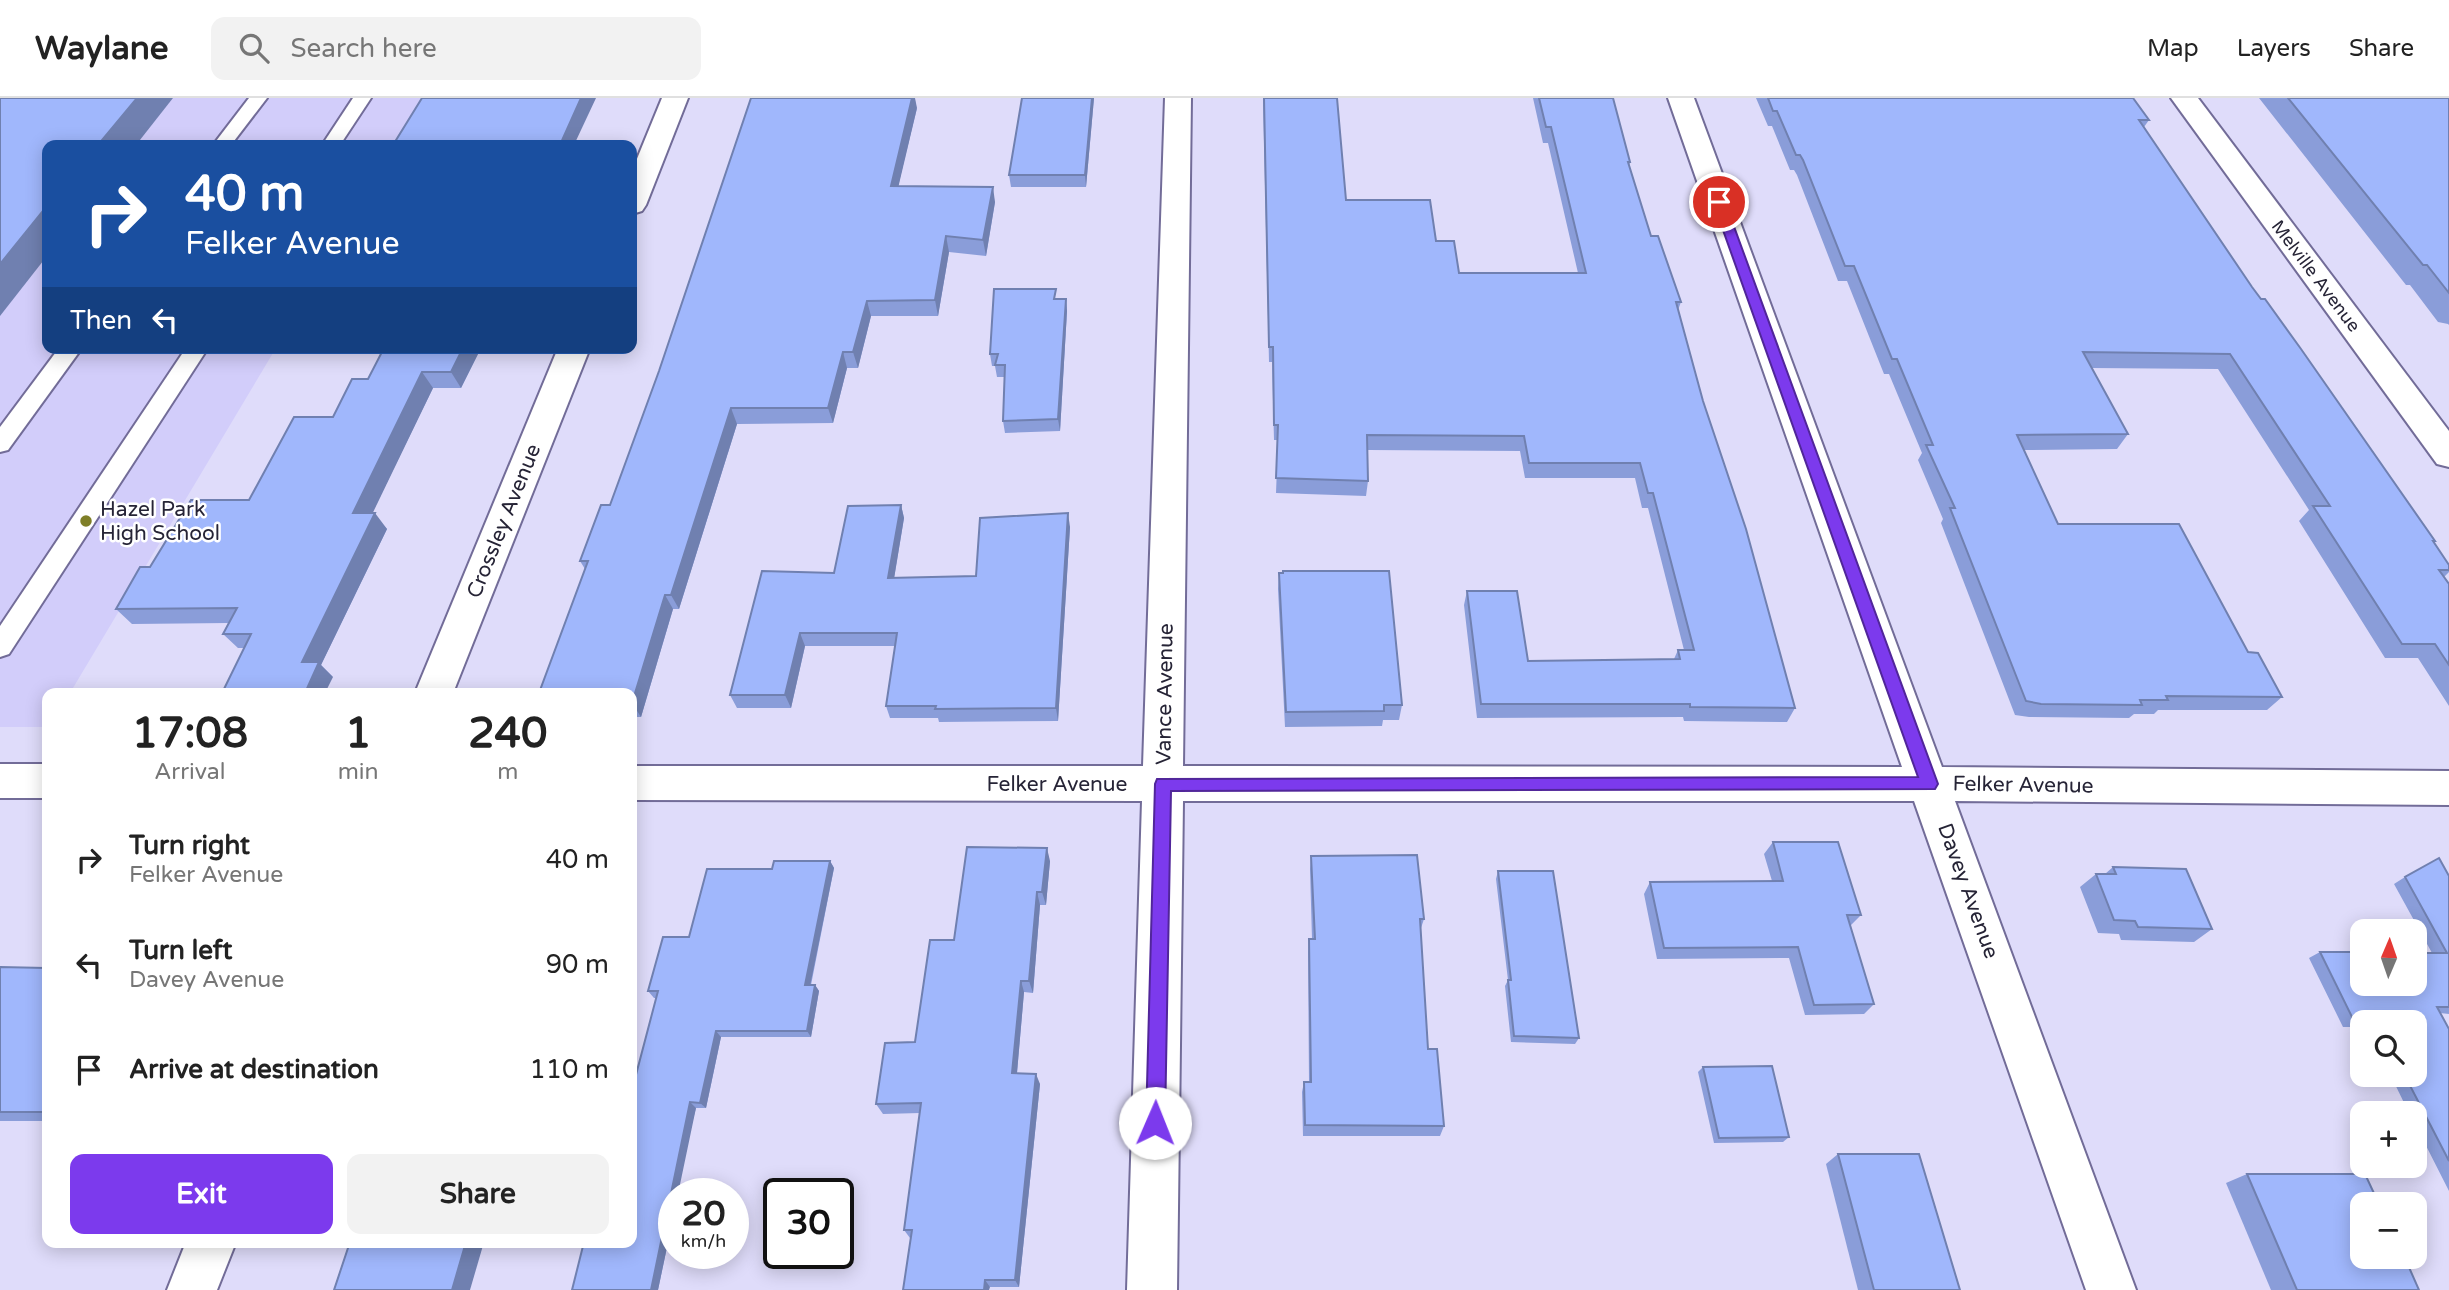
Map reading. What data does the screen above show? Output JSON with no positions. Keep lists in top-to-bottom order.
{
  "streets": {
    "street": [
      "Melville Avenue",
      "Crossley Avenue",
      "Vance Avenue",
      "Felker Avenue",
      "Davey Avenue"
    ]
  },
  "crossings": [
    ["Vance Avenue", "Felker Avenue"],
    ["Felker Avenue", "Davey Avenue"]
  ],
  "places": ["Hazel Park High School"],
  "north": "top",
  "page": {
    "header": "Waylane",
    "search": "Search here",
    "nav": ["Map", "Layers", "Share"],
    "turn": ["40 m", "Felker Avenue"],
    "then": "Then",
    "eta": [
      "17:08",
      "Arrival",
      "1",
      "min",
      "240",
      "m"
    ],
    "list": [
      {
        "name": "Turn right",
        "note": "Felker Avenue",
        "value": "40 m"
      },
      {
        "name": "Turn left",
        "note": "Davey Avenue",
        "value": "90 m"
      },
      {
        "name": "Arrive at destination",
        "value": "110 m"
      }
    ],
    "map_buttons": ["+", "−"],
    "buttons": ["Exit", "Share"],
    "speed": "20 km/h",
    "limit": "30"
  }
}
